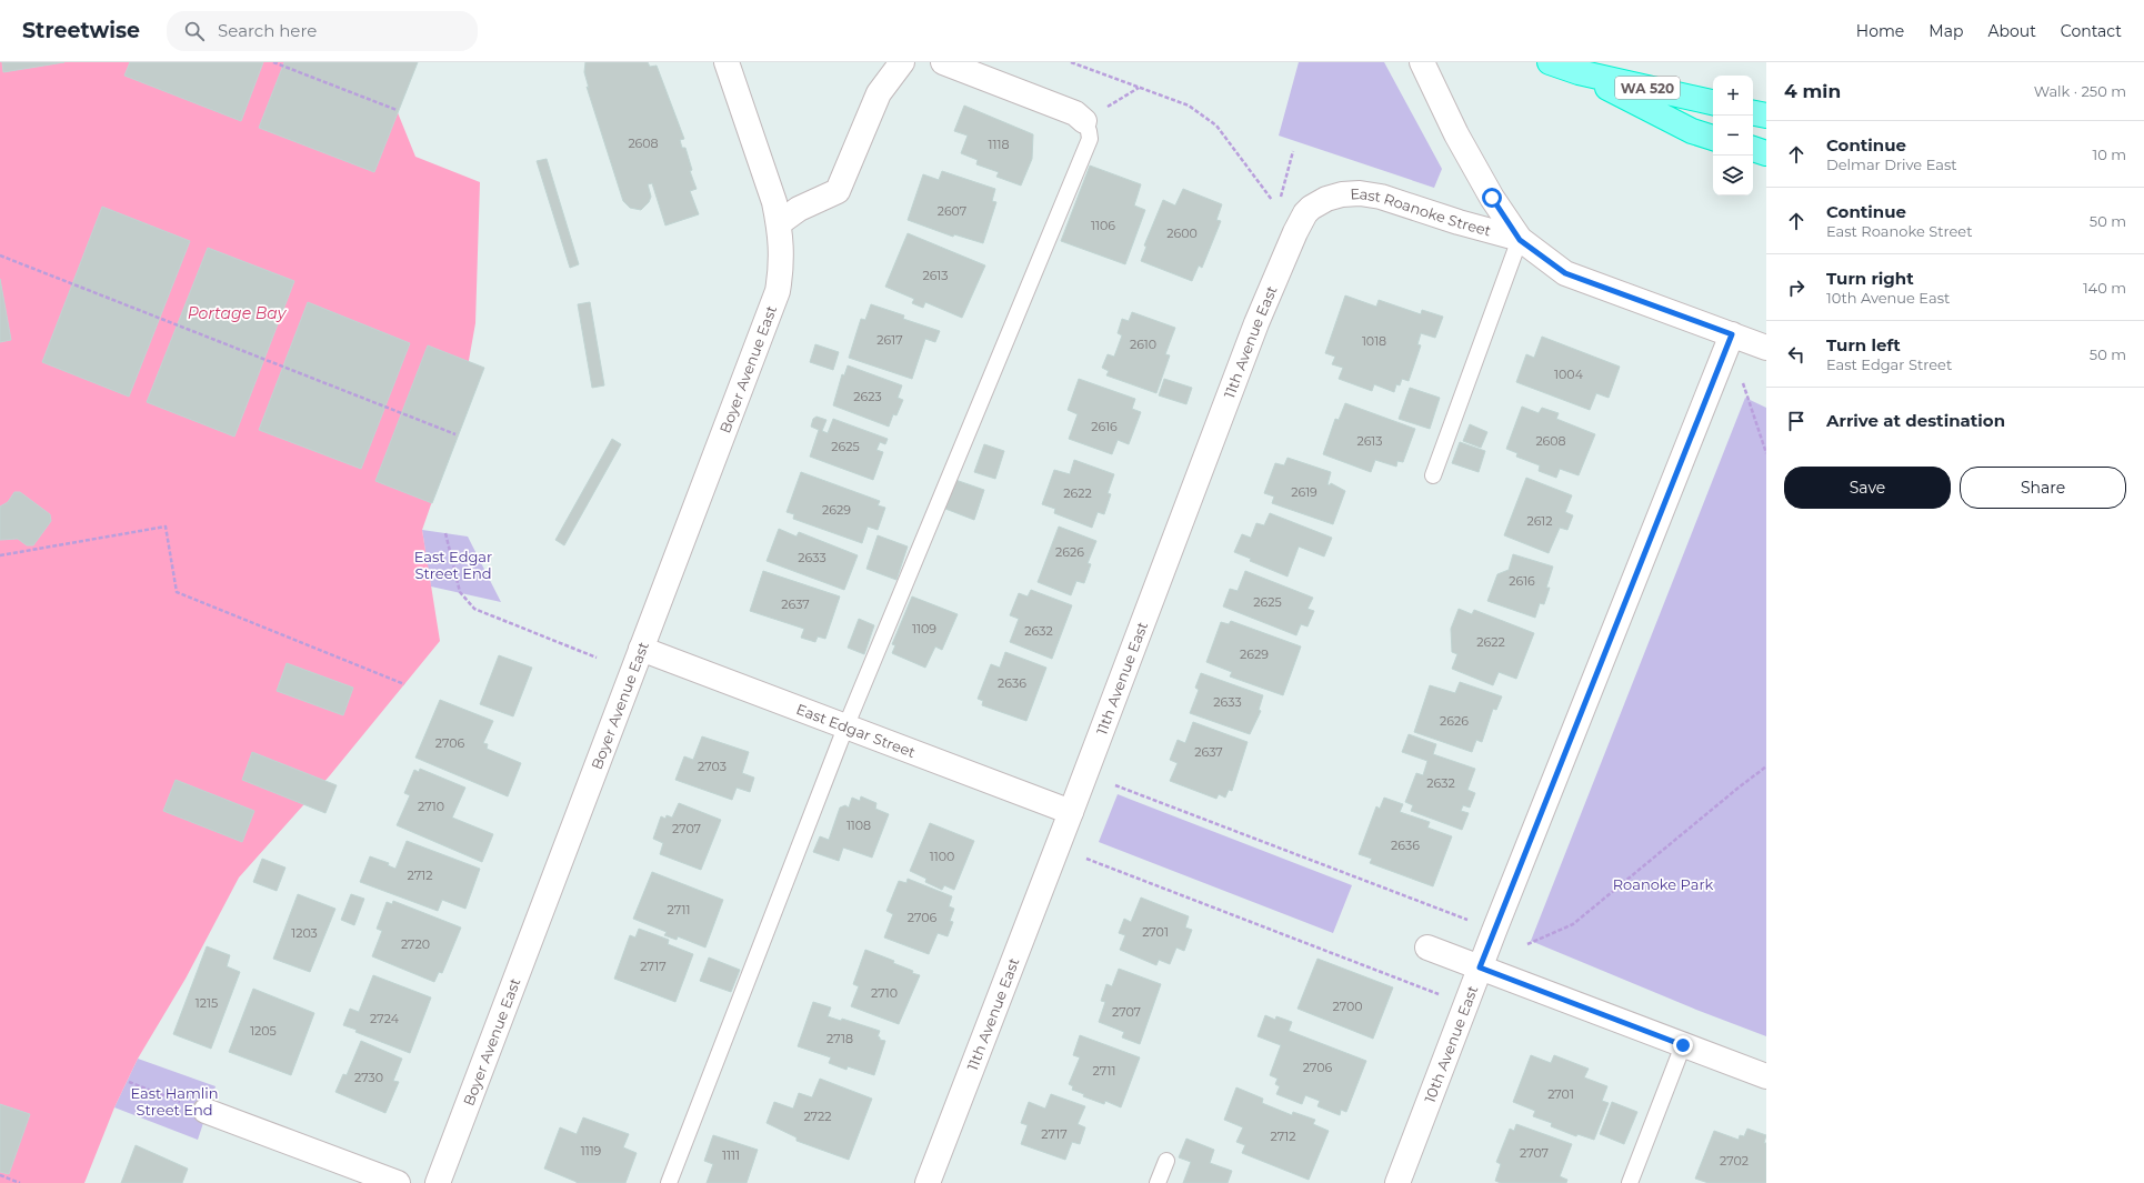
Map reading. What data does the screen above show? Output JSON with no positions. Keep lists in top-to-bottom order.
{
  "streets": {
    "highway": ["WA 520"],
    "street": [
      "East Roanoke Street",
      "11th Avenue East",
      "Boyer Avenue East",
      "East Edgar Street",
      "10th Avenue East"
    ]
  },
  "crossings": [
    ["East Roanoke Street", "11th Avenue East"],
    ["East Roanoke Street", "10th Avenue East"],
    ["11th Avenue East", "East Edgar Street"],
    ["Boyer Avenue East", "East Edgar Street"]
  ],
  "water": ["Portage Bay"],
  "parks": ["East Edgar Street End", "Roanoke Park", "East Hamlin Street End"],
  "house_numbers": [
    "2608",
    "1118",
    "2607",
    "1106",
    "2600",
    "2613",
    "2617",
    "1018",
    "2610",
    "1004",
    "2623",
    "2616",
    "2613",
    "2608",
    "2625",
    "2619",
    "2622",
    "2629",
    "2612",
    "2626",
    "2633",
    "2616",
    "2625",
    "2637",
    "1109",
    "2632",
    "2622",
    "2629",
    "2636",
    "2633",
    "2626",
    "2706",
    "2637",
    "2703",
    "2632",
    "2710",
    "1108",
    "2707",
    "2636",
    "1100",
    "2712",
    "2711",
    "2706",
    "2701",
    "1203",
    "2720",
    "2717",
    "2710",
    "1215",
    "2700",
    "2707",
    "2724",
    "1205",
    "2718",
    "2706",
    "2711",
    "2730",
    "2701",
    "2722",
    "2717",
    "2712",
    "1119",
    "2707",
    "1111",
    "2702"
  ],
  "page": {
    "header": "Streetwise",
    "search": "Search here",
    "nav": [
      "Home",
      "Map",
      "About",
      "Contact"
    ],
    "heading": ["4 min", "Walk · 250 m"],
    "map_buttons": ["+", "−"],
    "list": [
      ["Continue", "Delmar Drive East", "10 m"],
      ["Continue", "East Roanoke Street", "50 m"],
      ["Turn right", "10th Avenue East", "140 m"],
      ["Turn left", "East Edgar Street", "50 m"],
      "Arrive at destination"
    ],
    "buttons": ["Save", "Share"]
  }
}
